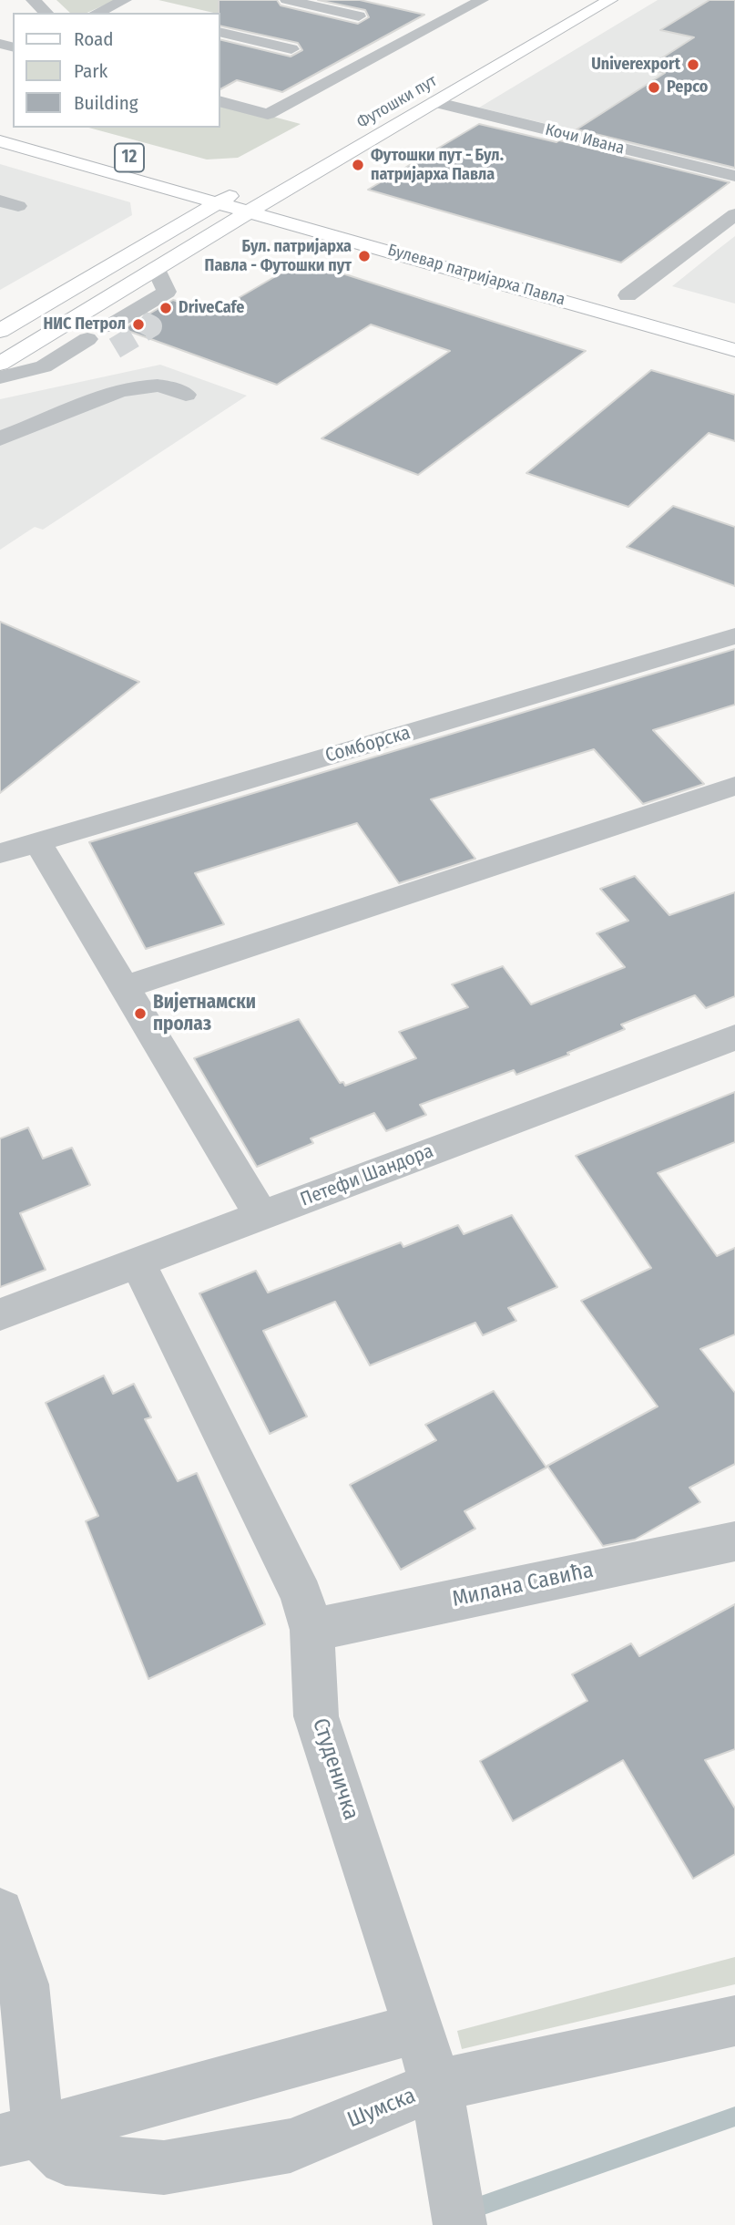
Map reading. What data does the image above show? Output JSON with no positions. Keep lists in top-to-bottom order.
{
  "streets": {
    "main road": ["Футошки пут", "12", "Булевар патријарха Павла"],
    "street": [
      "Кочи Ивана",
      "Сомборска",
      "Петефи Шандора",
      "Милана Савића",
      "Студеничка",
      "Шумска"
    ]
  },
  "crossings": [
    ["Футошки пут", "Кочи Ивана"],
    ["Футошки пут", "Булевар патријарха Павла"],
    ["12", "Булевар патријарха Павла"],
    ["Петефи Шандора", "Студеничка"],
    ["Милана Савића", "Студеничка"],
    ["Студеничка", "Шумска"]
  ],
  "places": [
    "Univerexport",
    "Pepco",
    "Футошки пут - Бул. патријарха Павла",
    "Бул. патријарха Павла - Футошки пут",
    "DriveCafe",
    "НИС Петрол",
    "Вијетнамски пролаз"
  ],
  "legend": ["Road", "Park", "Building"]
}
